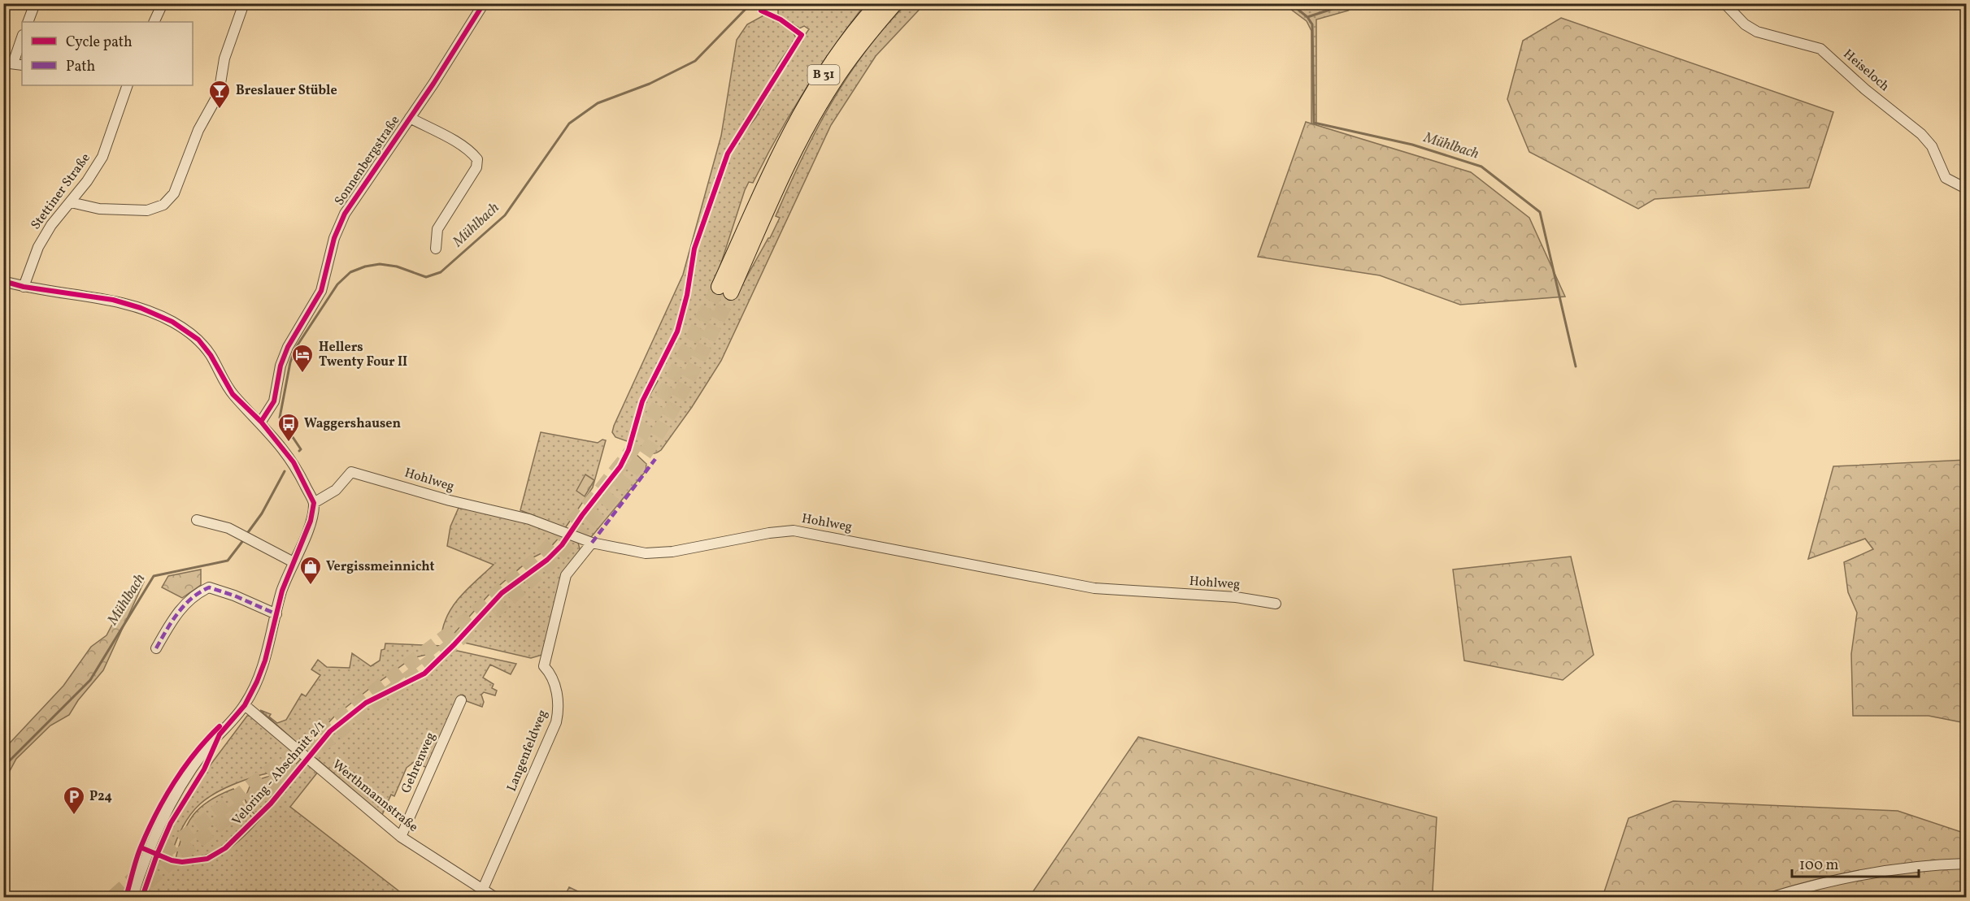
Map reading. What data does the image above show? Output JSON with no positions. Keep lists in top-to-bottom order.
{
  "streets": {
    "highway": ["B 31"],
    "street": [
      "Heiseloch",
      "Sonnenbergstraße",
      "Stettiner Straße",
      "Hohlweg",
      "Langenfeldweg",
      "Gehrenweg",
      "Werthmannstraße"
    ],
    "cycle path": ["Veloring - Abschnitt 2/1"]
  },
  "crossings": [
    ["Hohlweg", "Langenfeldweg"],
    ["Langenfeldweg", "Werthmannstraße"],
    ["Gehrenweg", "Werthmannstraße"]
  ],
  "water": ["Mühlbach"],
  "places": {
    "bar": ["Breslauer Stüble"],
    "hotel": ["Hellers Twenty Four II"],
    "bus stop": ["Waggershausen"],
    "shop": ["Vergissmeinnicht"],
    "parking": ["P24"]
  },
  "legend": ["Cycle path", "Path"],
  "scale_bar": "100 m"
}
